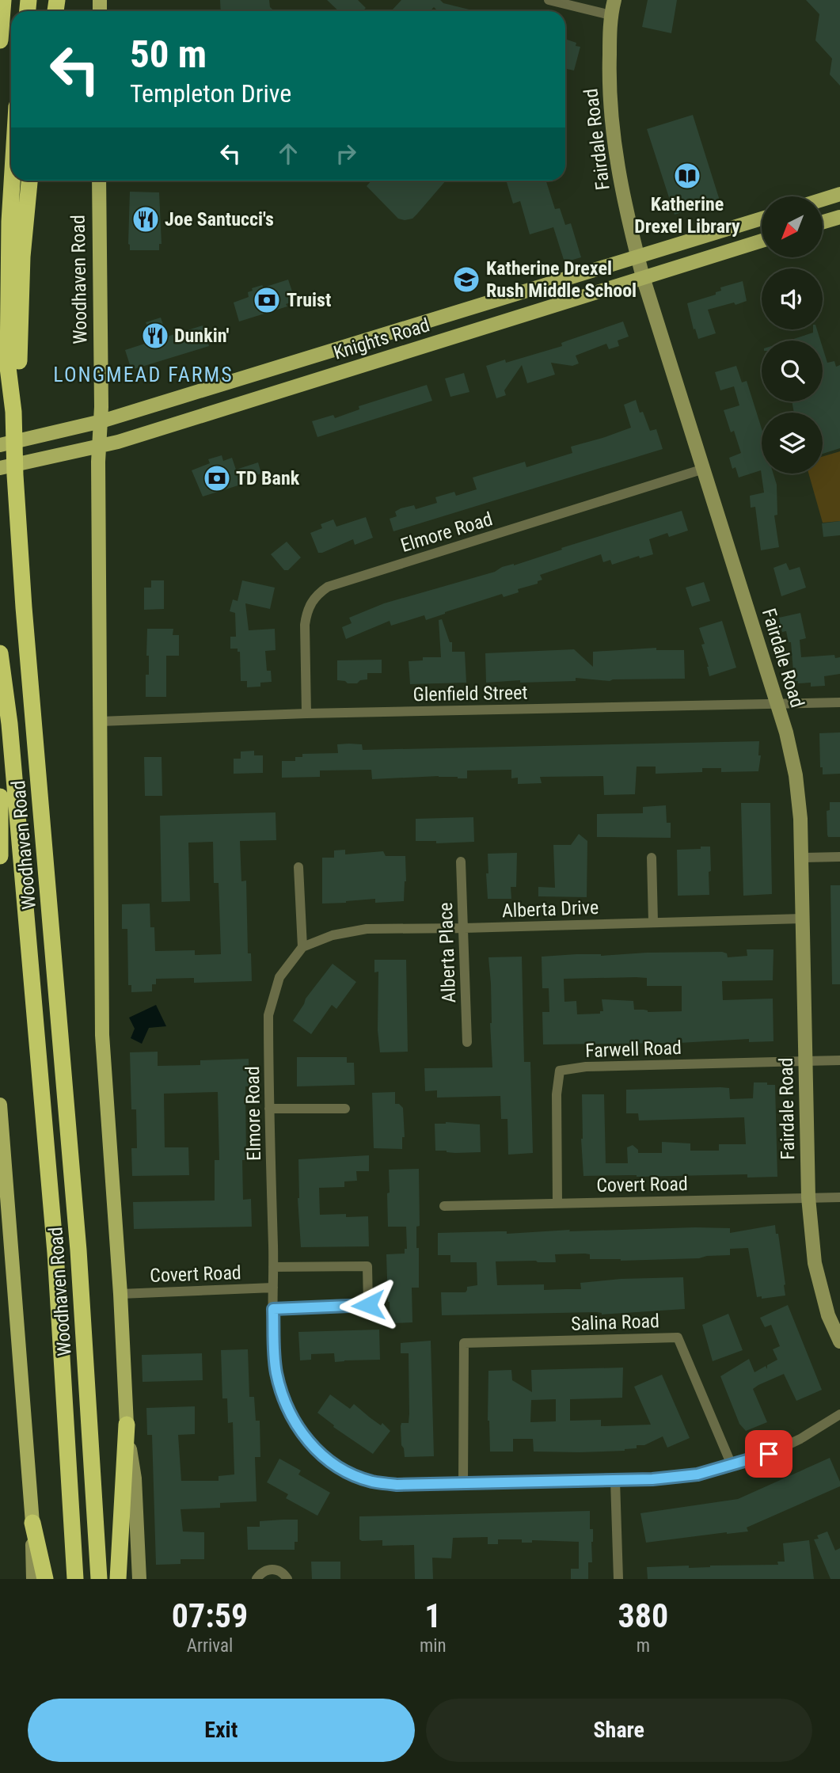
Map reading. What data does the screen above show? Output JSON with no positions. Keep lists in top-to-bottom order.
{
  "streets": {
    "highway": ["Woodhaven Road"],
    "main road": ["Knights Road"],
    "street": [
      "Fairdale Road",
      "Elmore Road",
      "Glenfield Street",
      "Alberta Drive",
      "Alberta Place",
      "Farwell Road",
      "Covert Road",
      "Salina Road"
    ]
  },
  "crossings": [
    ["Fairdale Road", "Knights Road"],
    ["Fairdale Road", "Elmore Road"],
    ["Fairdale Road", "Glenfield Street"],
    ["Fairdale Road", "Alberta Drive"],
    ["Fairdale Road", "Farwell Road"],
    ["Fairdale Road", "Covert Road"],
    ["Woodhaven Road", "Knights Road"],
    ["Woodhaven Road", "Glenfield Street"],
    ["Woodhaven Road", "Covert Road"],
    ["Elmore Road", "Glenfield Street"],
    ["Elmore Road", "Alberta Drive"],
    ["Elmore Road", "Covert Road"],
    ["Elmore Road", "Salina Road"],
    ["Alberta Drive", "Alberta Place"],
    ["Farwell Road", "Covert Road"]
  ],
  "districts": ["LONGMEAD FARMS"],
  "places": {
    "library": ["Katherine Drexel Library"],
    "restaurant": ["Joe Santucci's", "Dunkin'"],
    "school or university": ["Katherine Drexel Rush Middle School"],
    "bank": ["Truist", "TD Bank"]
  },
  "north": "bottom left",
  "page": {
    "turn": ["50 m", "Templeton Drive"],
    "eta": [
      "07:59",
      "Arrival",
      "1",
      "min",
      "380",
      "m"
    ],
    "buttons": ["Exit", "Share"]
  }
}
